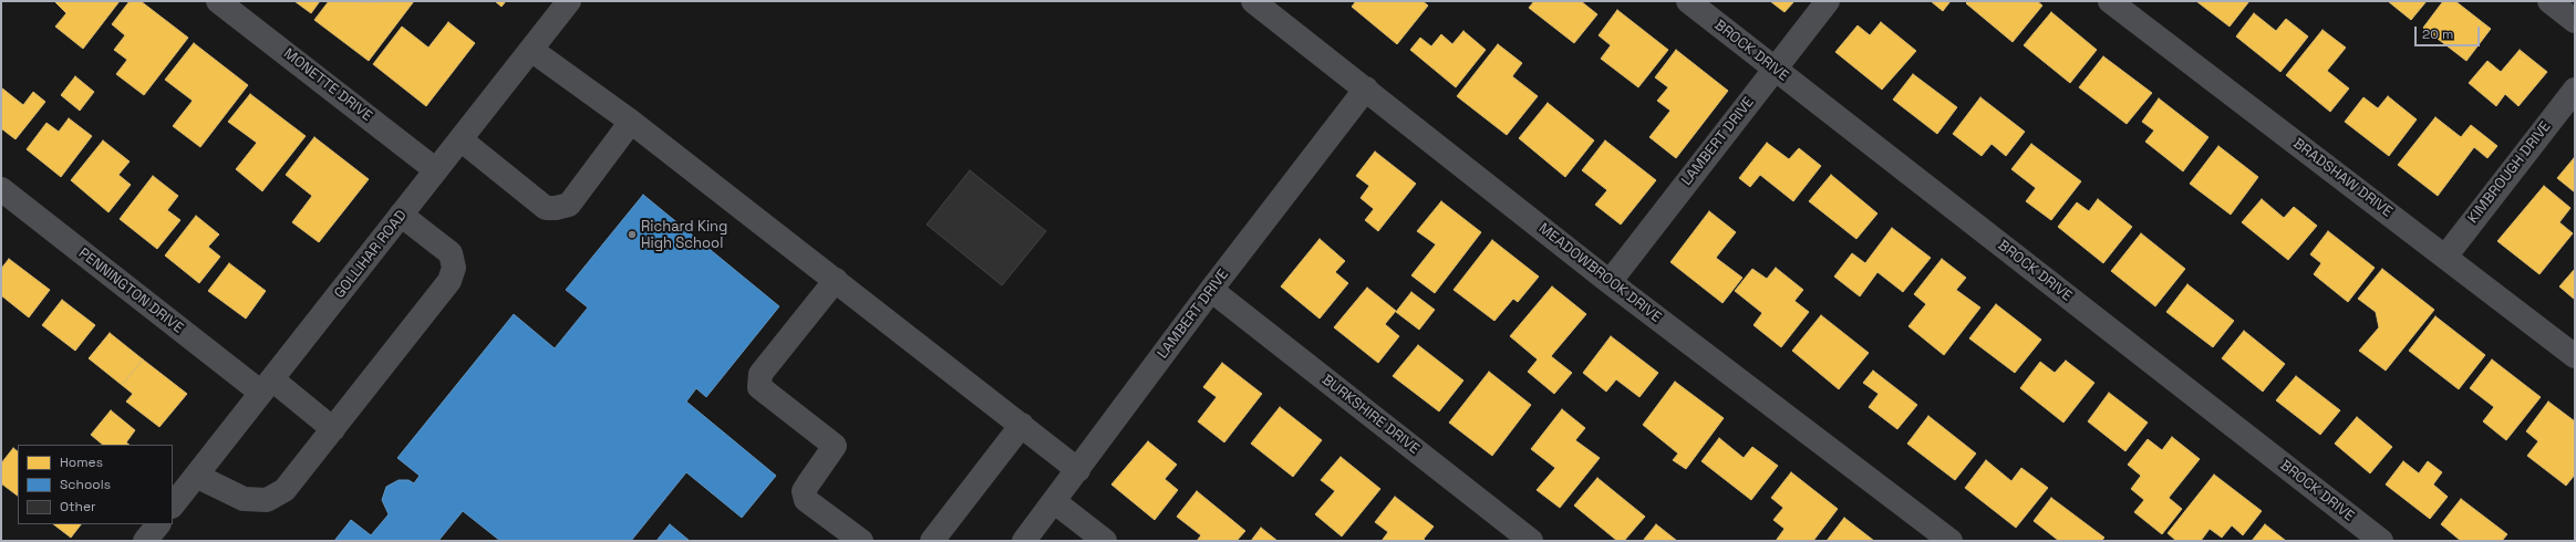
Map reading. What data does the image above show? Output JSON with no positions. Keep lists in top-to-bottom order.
{
  "streets": {
    "street": [
      "BROCK DRIVE",
      "MONETTE DRIVE",
      "LAMBERT DRIVE",
      "KIMBROUGH DRIVE",
      "BRADSHAW DRIVE",
      "GOLLIHAR ROAD",
      "MEADOWBROOK DRIVE",
      "PENNINGTON DRIVE",
      "BURKSHIRE DRIVE"
    ]
  },
  "crossings": [
    ["BROCK DRIVE", "LAMBERT DRIVE"],
    ["MONETTE DRIVE", "GOLLIHAR ROAD"],
    ["LAMBERT DRIVE", "MEADOWBROOK DRIVE"],
    ["LAMBERT DRIVE", "BURKSHIRE DRIVE"],
    ["KIMBROUGH DRIVE", "BRADSHAW DRIVE"],
    ["GOLLIHAR ROAD", "PENNINGTON DRIVE"]
  ],
  "places": ["Richard King High School"],
  "legend": ["Homes", "Schools", "Other"],
  "scale_bar": "20 m"
}
